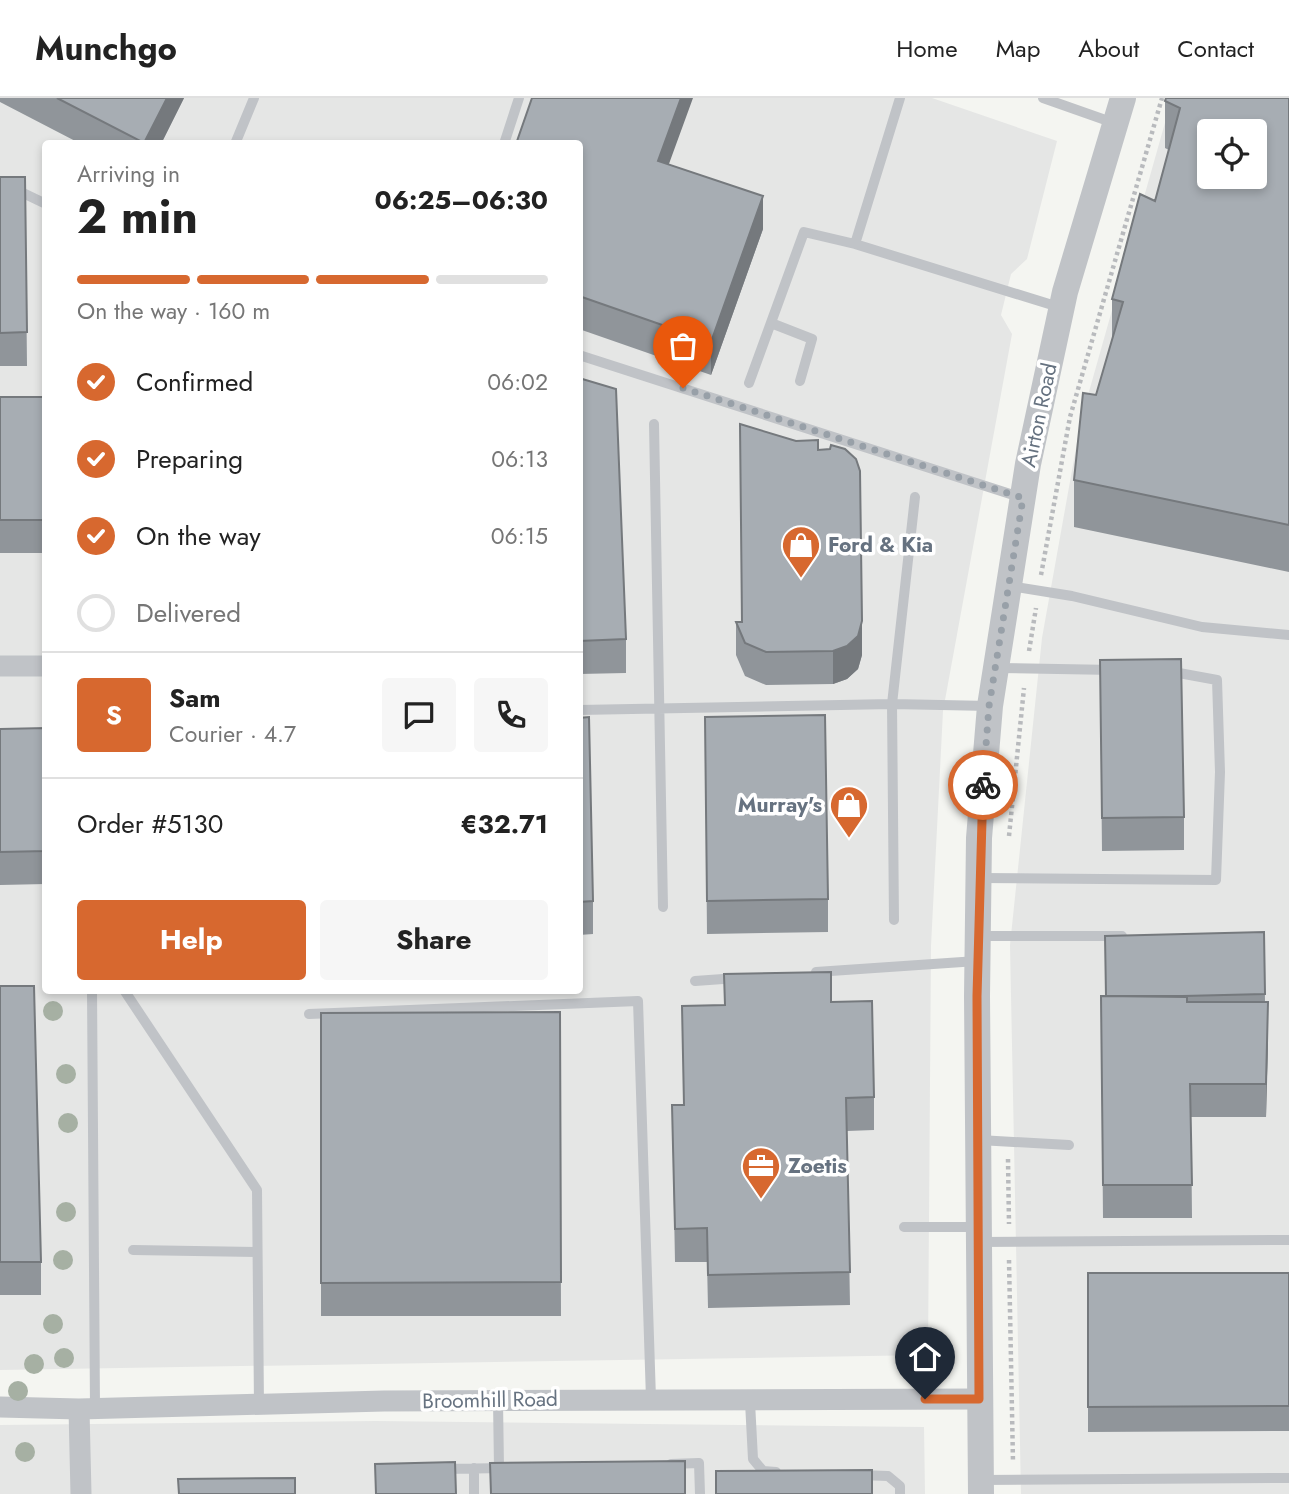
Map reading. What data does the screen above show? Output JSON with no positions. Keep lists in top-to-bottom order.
{
  "streets": {
    "street": ["Airton Road", "Broomhill Road"]
  },
  "crossings": [
    ["Airton Road", "Broomhill Road"]
  ],
  "places": {
    "shop": ["Ford & Kia", "Murray's"],
    "office": ["Zoetis"]
  },
  "page": {
    "header": "Munchgo",
    "nav": [
      "Home",
      "Map",
      "About",
      "Contact"
    ],
    "heading": ["2 min", "Arriving in", "06:25–06:30"],
    "panel": [
      "Sam",
      "Courier · 4.7",
      "Order #5130",
      "€32.71"
    ],
    "bar": "On the way · 160 m",
    "list": [
      ["Confirmed", "06:02"],
      ["Preparing", "06:13"],
      ["On the way", "06:15"],
      "Delivered"
    ],
    "round": "S",
    "buttons": ["Help", "Share"]
  }
}
